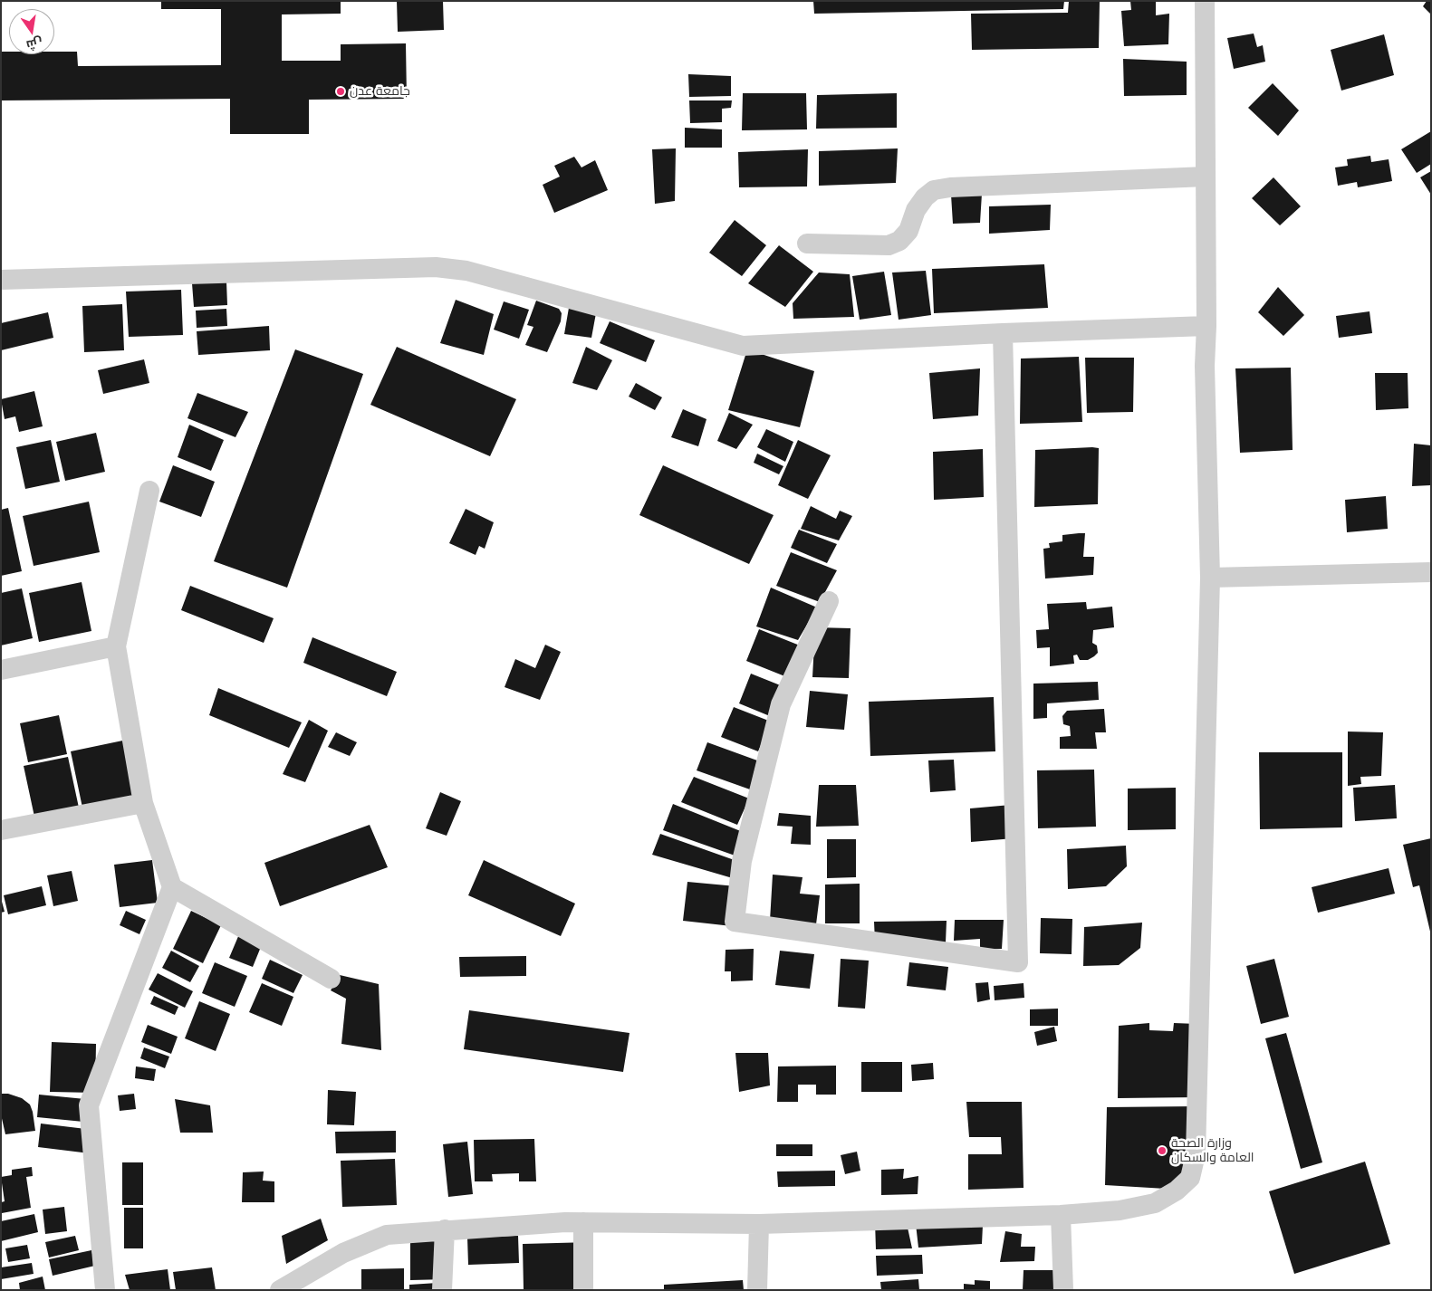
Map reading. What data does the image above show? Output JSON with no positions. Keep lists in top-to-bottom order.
{
  "places": ["جامعة عدن", "وزارة الصحة العامة والسكان"],
  "north": "bottom"
}
